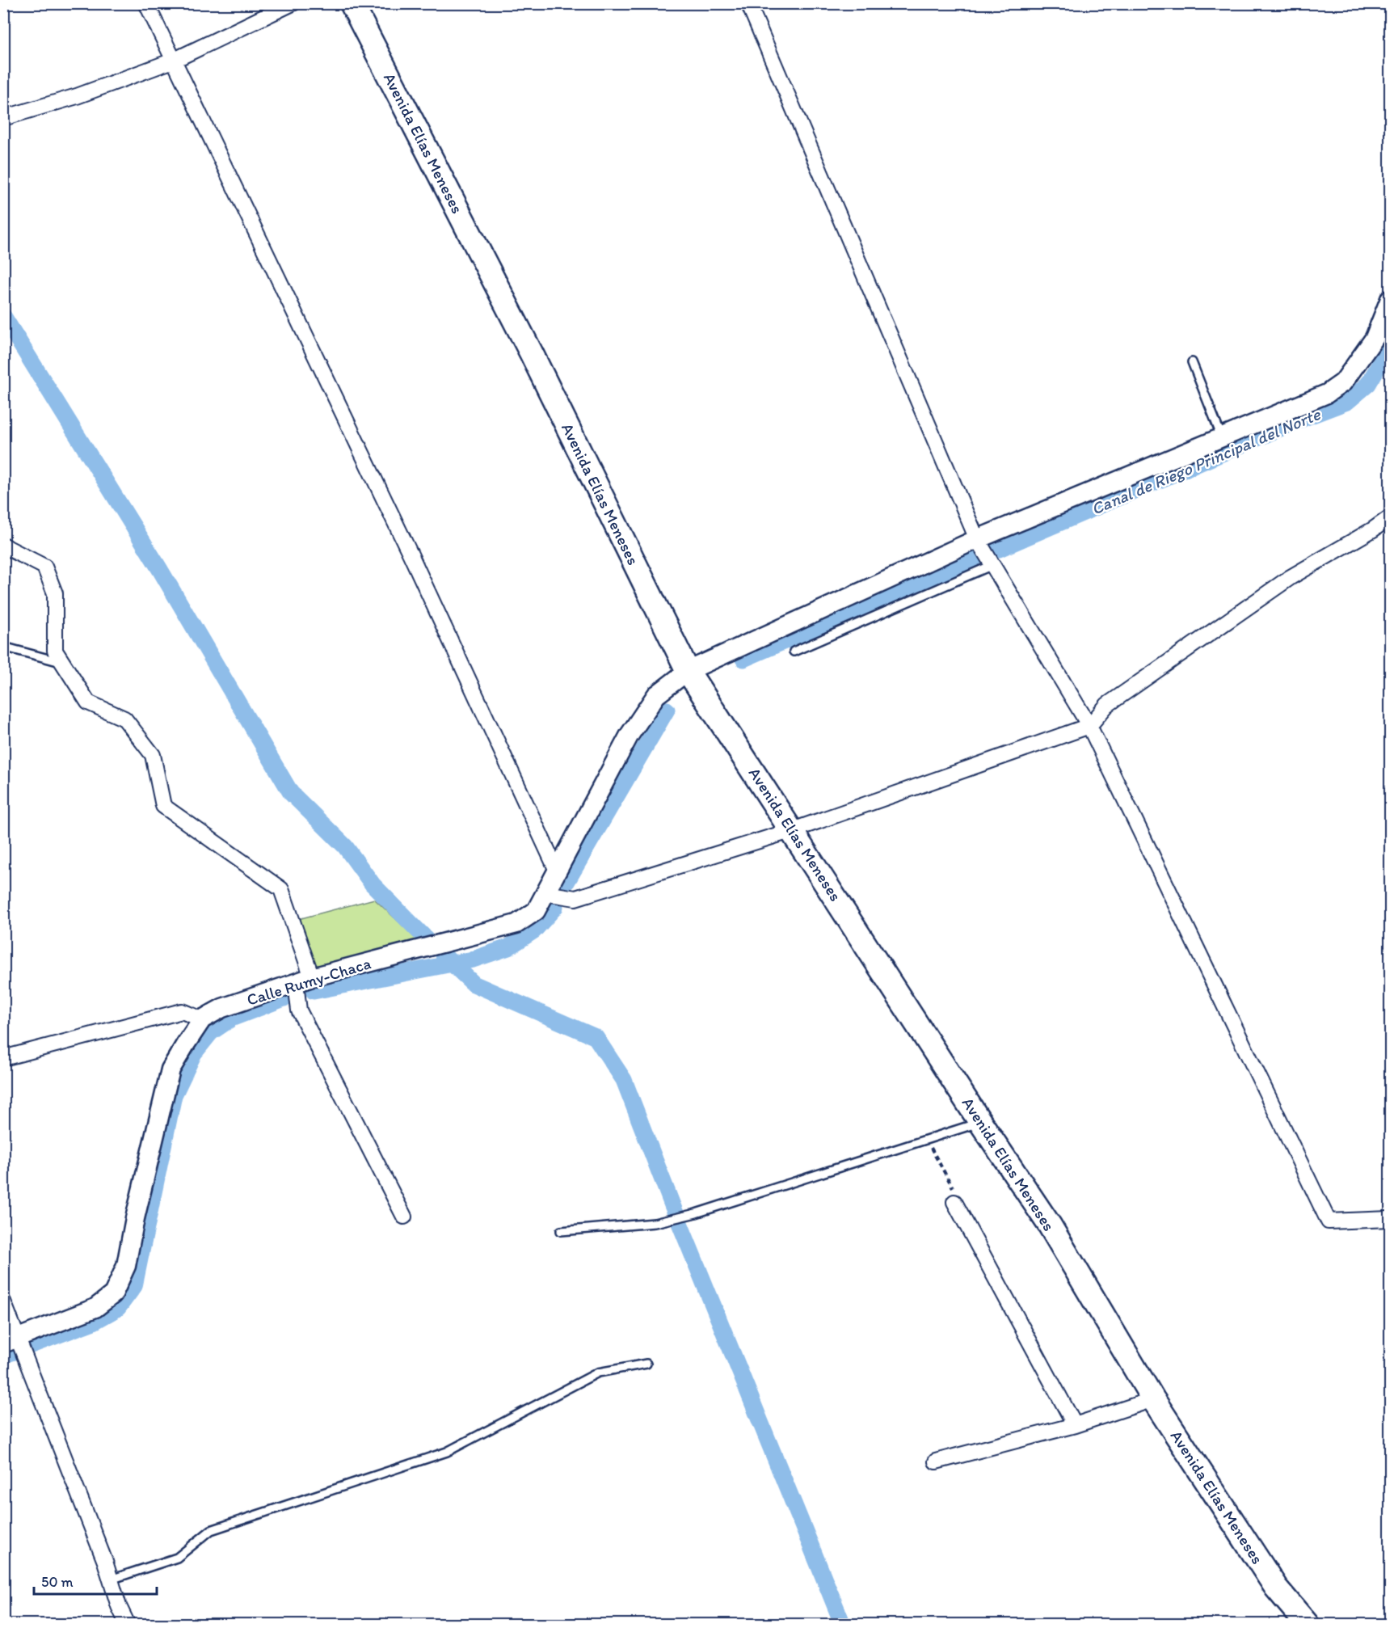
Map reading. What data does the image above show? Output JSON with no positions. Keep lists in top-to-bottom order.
{
  "streets": {
    "main road": ["Avenida Elías Meneses"],
    "street": ["Calle Rumy-Chaca"]
  },
  "crossings": [
    ["Avenida Elías Meneses", "Calle Rumy-Chaca"]
  ],
  "water": ["Canal de Riego Principal del Norte"],
  "scale_bar": "50 m"
}
